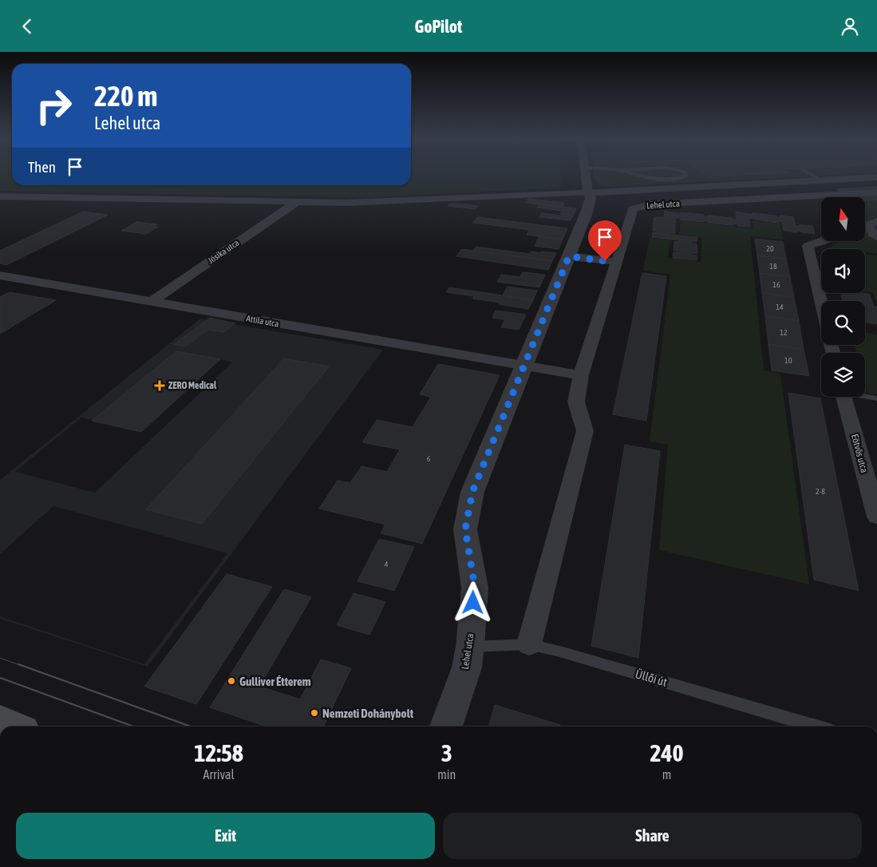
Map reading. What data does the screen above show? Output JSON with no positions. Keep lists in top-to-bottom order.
{
  "streets": {
    "street": [
      "Lehel utca",
      "Jósika utca",
      "Attila utca",
      "Eötvös utca"
    ],
    "lane": ["Üllői út"]
  },
  "crossings": [
    ["Lehel utca", "Attila utca"],
    ["Lehel utca", "Üllői út"],
    ["Jósika utca", "Attila utca"]
  ],
  "places": {
    "health": ["ZERO Medical"],
    "other": ["Gulliver Étterem", "Nemzeti Dohánybolt"]
  },
  "house_numbers": [
    "20",
    "18",
    "16",
    "14",
    "12",
    "10",
    "6",
    "2-8",
    "4"
  ],
  "north": "top",
  "page": {
    "header": "GoPilot",
    "turn": ["220 m", "Lehel utca"],
    "then": "Then",
    "eta": [
      "12:58",
      "Arrival",
      "3",
      "min",
      "240",
      "m"
    ],
    "buttons": ["Exit", "Share"]
  }
}
